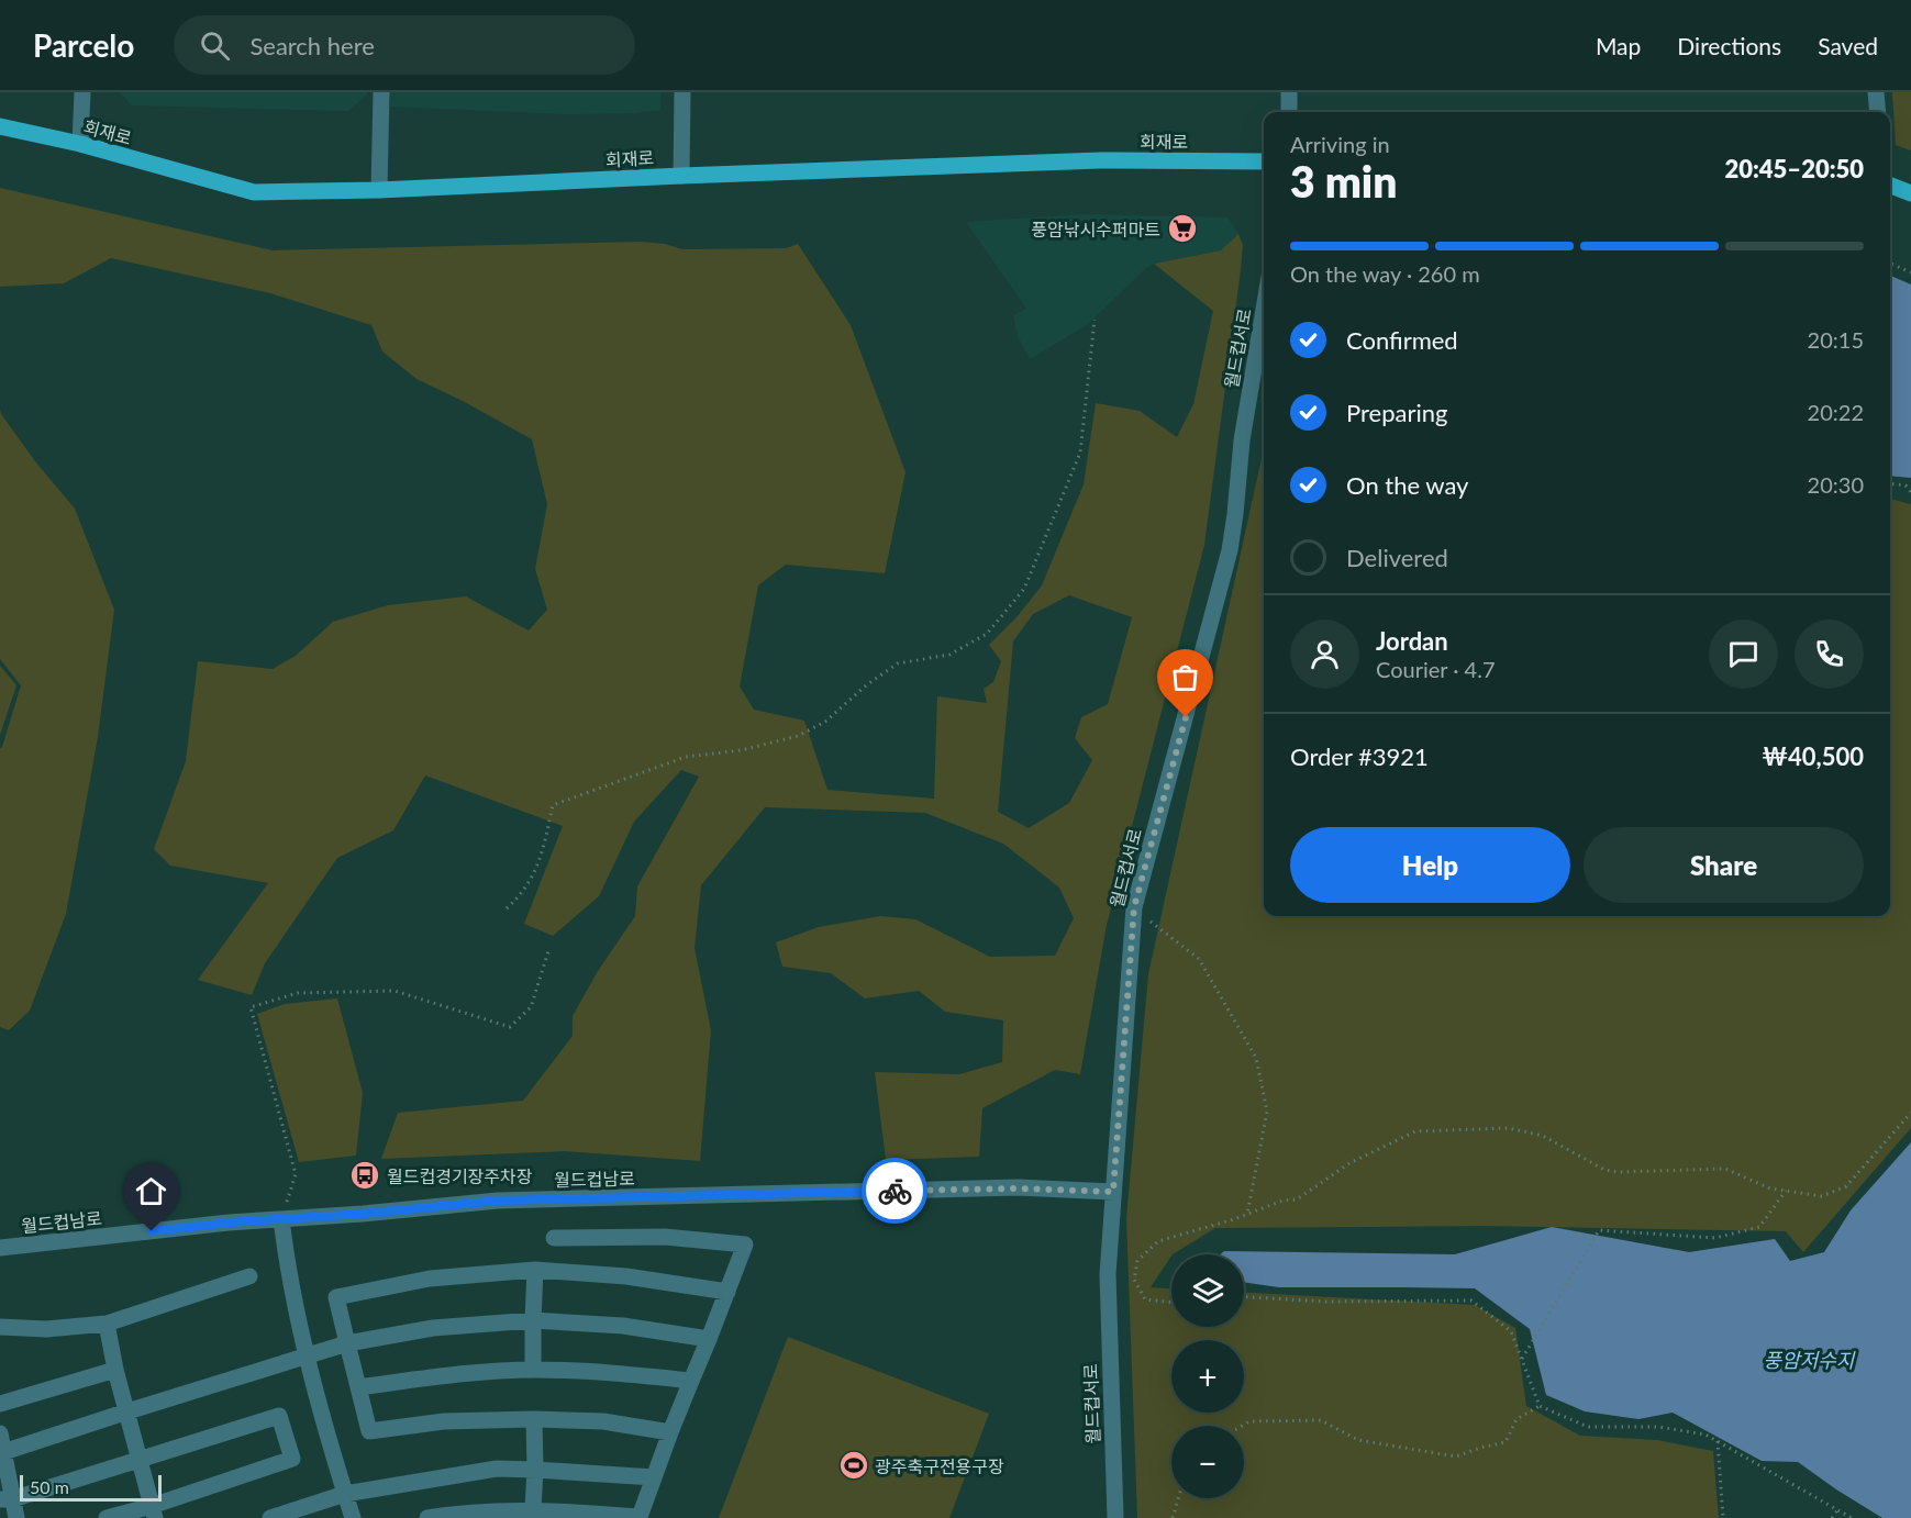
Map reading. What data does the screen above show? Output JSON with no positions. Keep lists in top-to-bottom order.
{
  "streets": {
    "main road": ["회재로"],
    "street": ["월드컵서로", "월드컵남로"]
  },
  "crossings": [
    ["월드컵서로", "월드컵남로"]
  ],
  "water": ["풍암저수지"],
  "places": {
    "supermarket": ["풍암낚시수퍼마트"],
    "bus stop": ["월드컵경기장주차장"],
    "sports": ["광주축구전용구장"]
  },
  "scale_bar": "50 m",
  "page": {
    "header": "Parcelo",
    "search": "Search here",
    "nav": ["Map", "Directions", "Saved"],
    "heading": ["3 min", "Arriving in", "20:45–20:50"],
    "panel": [
      "Jordan",
      "Courier · 4.7",
      "Order #3921",
      "₩40,500"
    ],
    "bar": "On the way · 260 m",
    "list": [
      ["Confirmed", "20:15"],
      ["Preparing", "20:22"],
      ["On the way", "20:30"],
      "Delivered"
    ],
    "buttons": ["Help", "Share"],
    "map_buttons": ["+", "−"],
    "scale": "50 m"
  }
}
